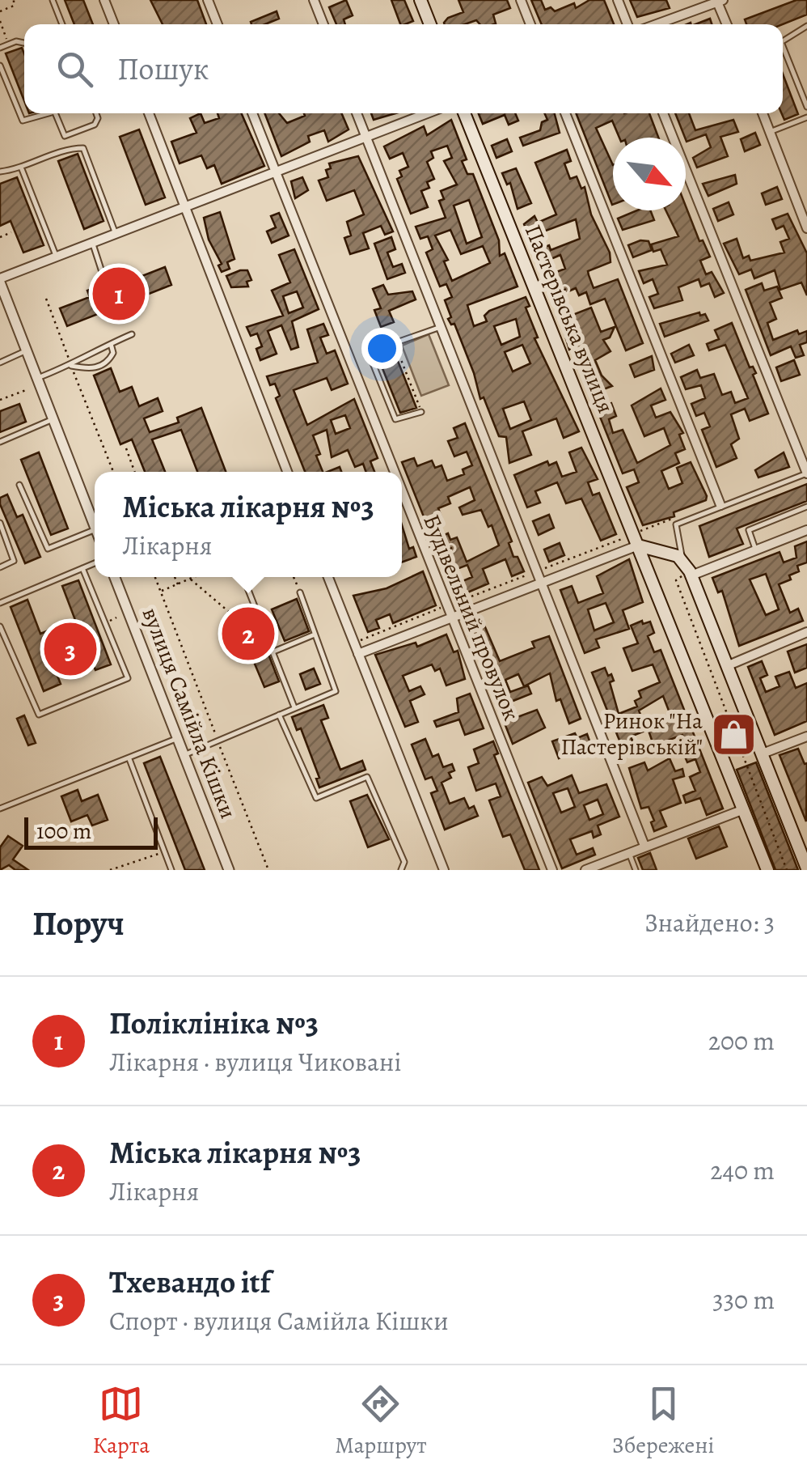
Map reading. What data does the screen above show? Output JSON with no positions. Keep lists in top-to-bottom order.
{
  "streets": {
    "main road": ["Пастерівська вулиця"],
    "street": ["Будівельний провулок", "вулиця Самійла Кішки"]
  },
  "places": {
    "shop": ["Ринок \"На Пастерівській\""]
  },
  "scale_bar": "100 m",
  "north": "bottom right",
  "page": {
    "search": "Пошук",
    "pins": ["1", "2", "3"],
    "popup": ["Міська лікарня №3", "Лікарня"],
    "scale": "100 m",
    "heading": ["Поруч", "Знайдено: 3"],
    "list": [
      {
        "mark": "1",
        "name": "Поліклініка №3",
        "note": "Лікарня · вулиця Чиковані",
        "value": "200 m"
      },
      {
        "mark": "2",
        "name": "Міська лікарня №3",
        "note": "Лікарня",
        "value": "240 m"
      },
      {
        "mark": "3",
        "name": "Тхевандо itf",
        "note": "Спорт · вулиця Самійла Кішки",
        "value": "330 m"
      }
    ],
    "nav": ["Карта", "Маршрут", "Збережені"]
  }
}
